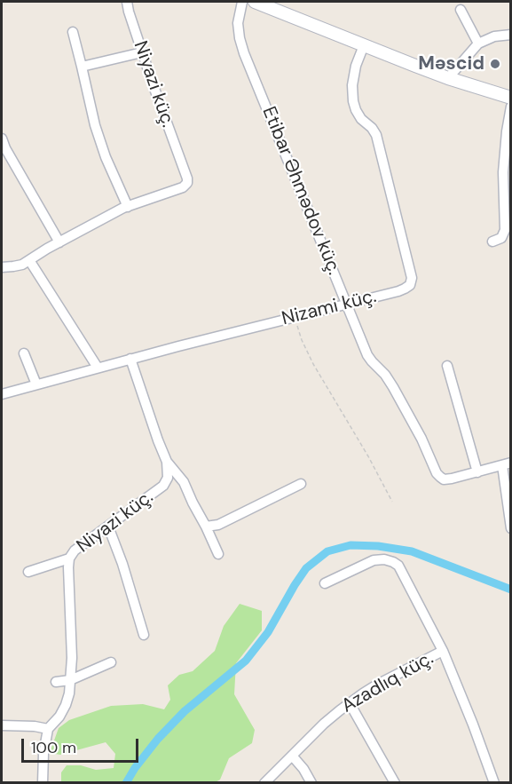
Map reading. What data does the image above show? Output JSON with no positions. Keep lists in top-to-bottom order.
{
  "streets": {
    "street": [
      "Niyazi küç.",
      "Etibar Əhmədov küç.",
      "Nizami küç.",
      "Azadlıq küç."
    ]
  },
  "crossings": [
    ["Etibar Əhmədov küç.", "Nizami küç."]
  ],
  "places": ["Məscid"],
  "scale_bar": "100 m"
}
